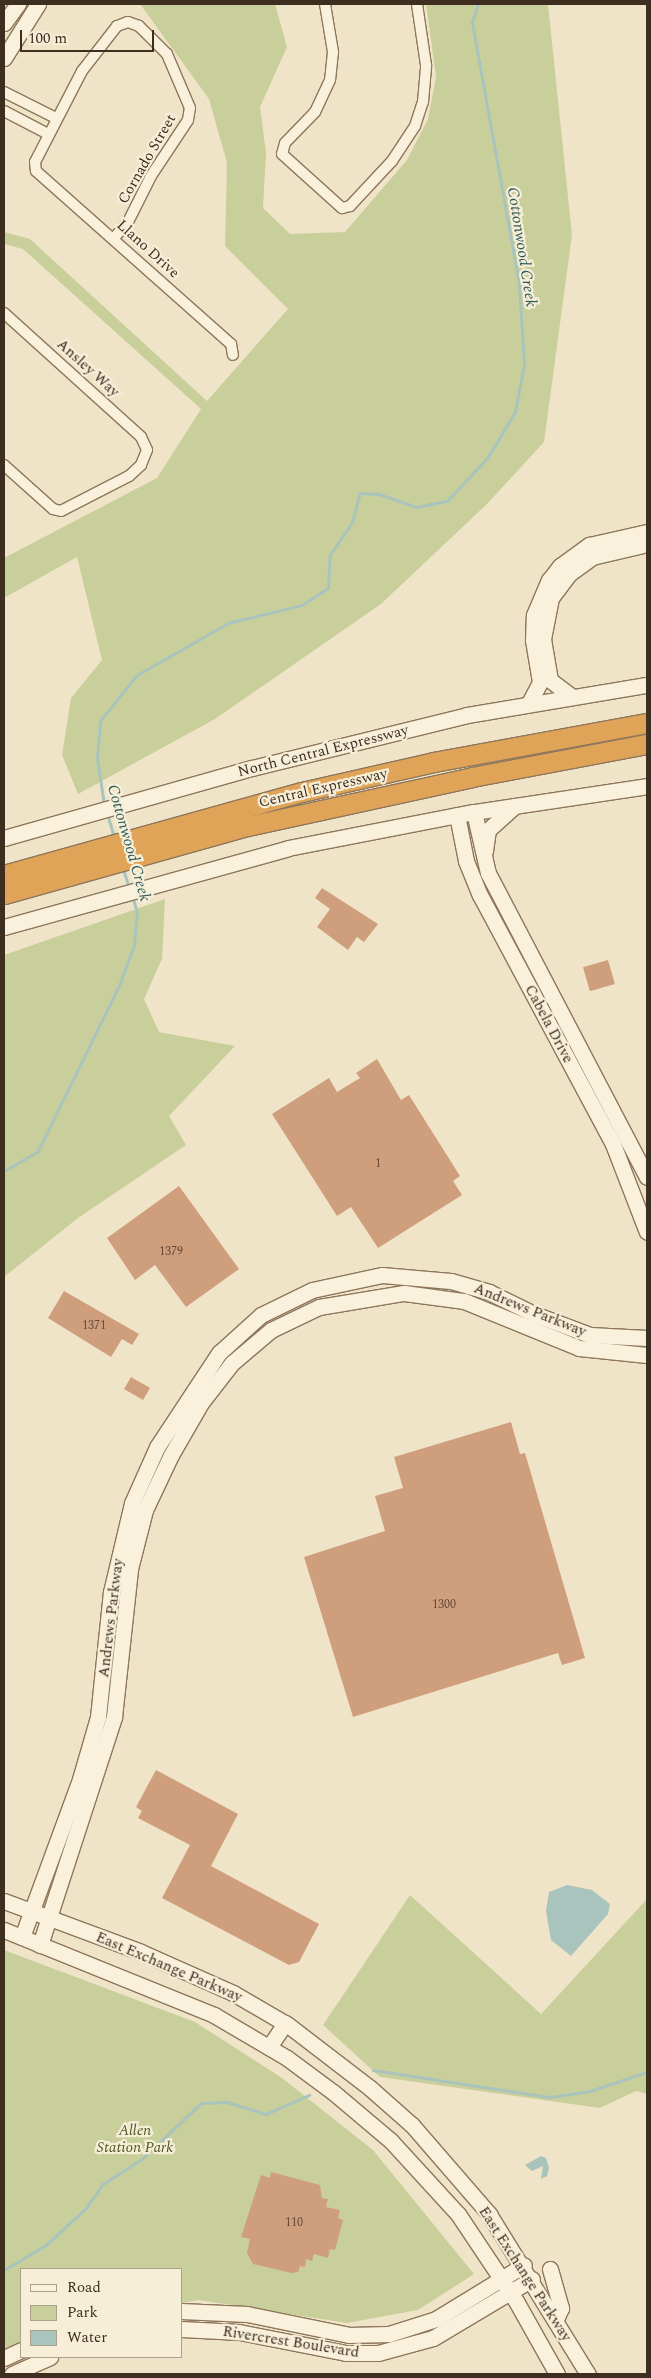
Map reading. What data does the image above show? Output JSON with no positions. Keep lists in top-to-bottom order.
{
  "streets": {
    "highway": ["Central Expressway"],
    "street": [
      "Cornado Street",
      "Llano Drive",
      "Ansley Way",
      "North Central Expressway",
      "Cabela Drive",
      "Andrews Parkway",
      "East Exchange Parkway",
      "Rivercrest Boulevard"
    ]
  },
  "crossings": [
    ["Cornado Street", "Llano Drive"],
    ["Andrews Parkway", "East Exchange Parkway"],
    ["East Exchange Parkway", "Rivercrest Boulevard"]
  ],
  "water": ["Cottonwood Creek"],
  "parks": ["Allen Station Park"],
  "house_numbers": [
    "1",
    "1379",
    "1371",
    "1300",
    "110"
  ],
  "legend": ["Road", "Park", "Water"],
  "scale_bar": "100 m"
}
